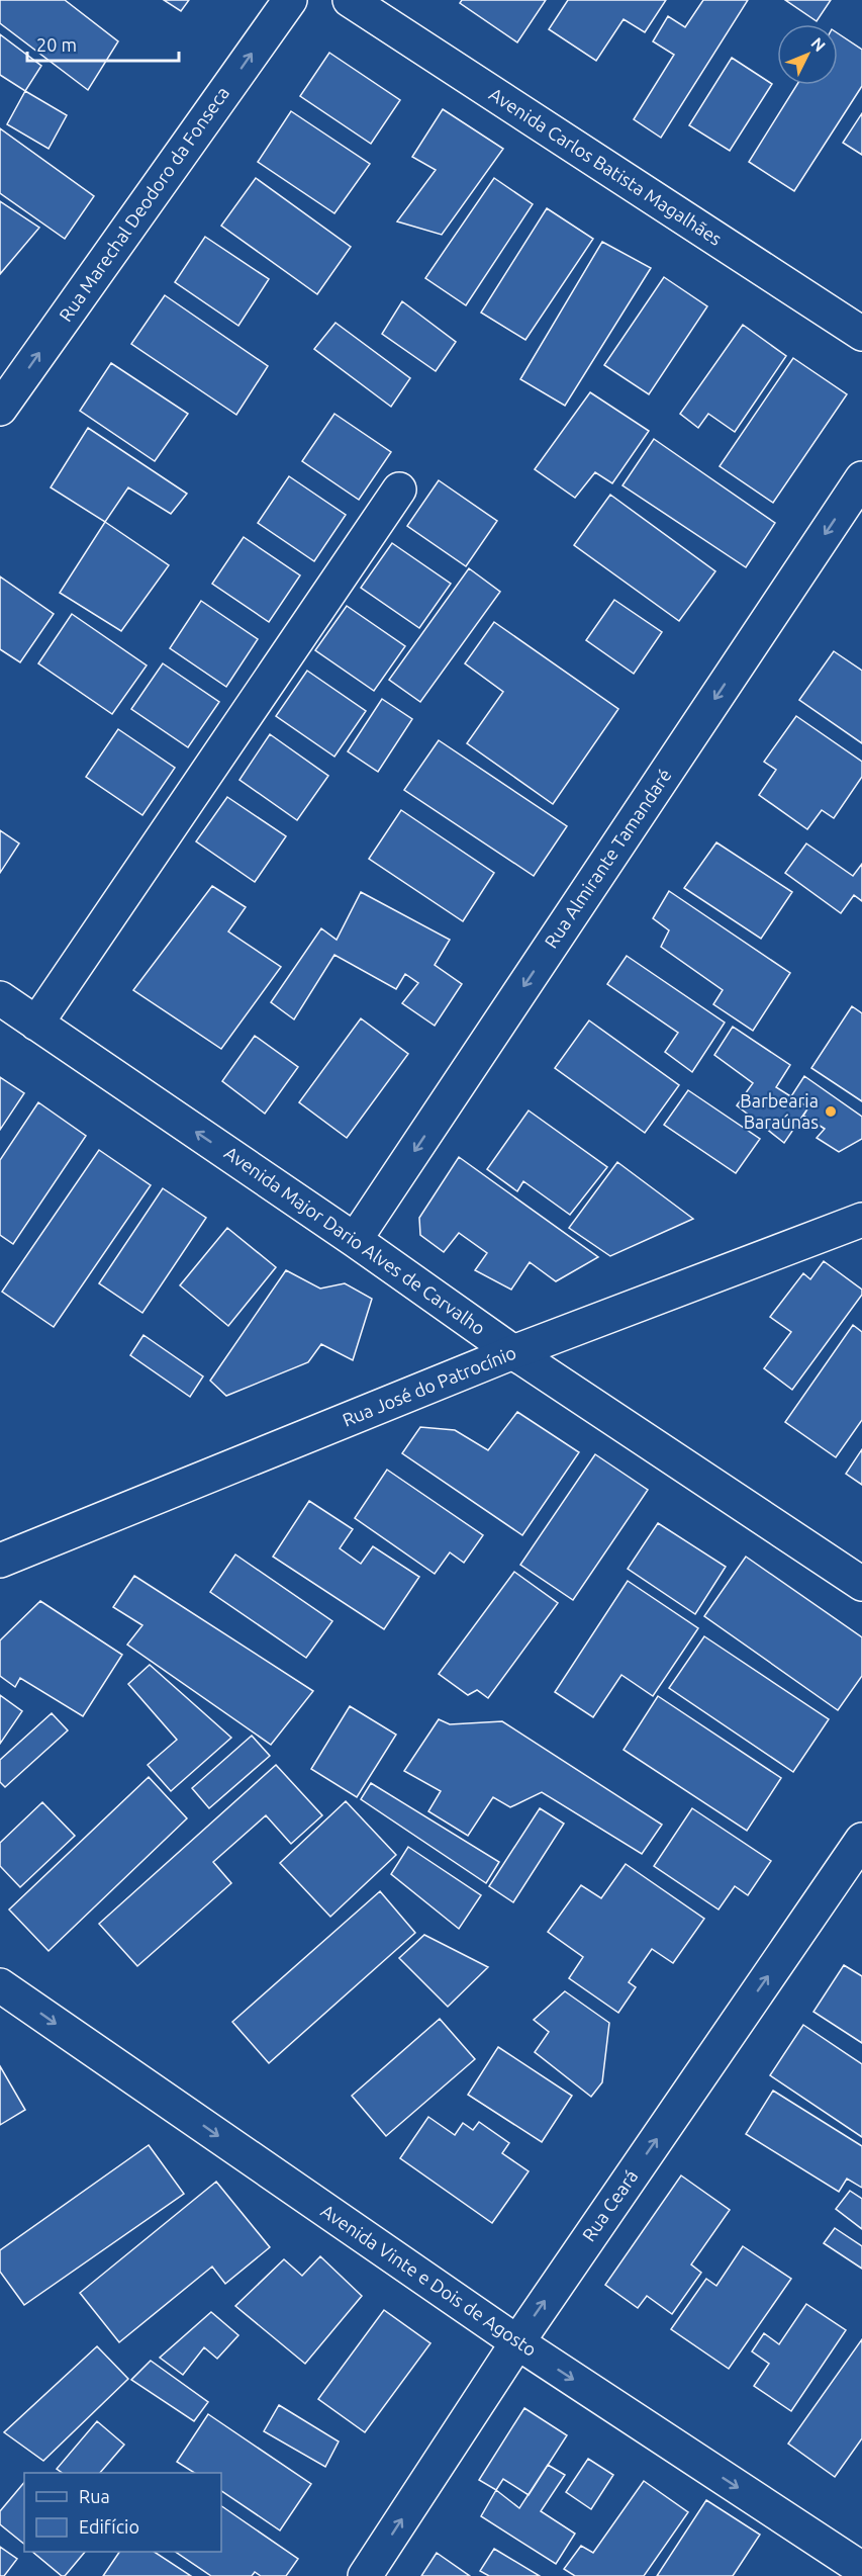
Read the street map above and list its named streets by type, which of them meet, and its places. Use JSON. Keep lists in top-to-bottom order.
{
  "streets": {
    "street": [
      "Avenida Carlos Batista Magalhães",
      "Rua Marechal Deodoro da Fonseca",
      "Rua Almirante Tamandaré",
      "Avenida Major Dario Alves de Carvalho",
      "Rua José do Patrocínio",
      "Rua Ceará",
      "Avenida Vinte e Dois de Agosto"
    ]
  },
  "crossings": [
    ["Rua Almirante Tamandaré", "Avenida Major Dario Alves de Carvalho"],
    ["Avenida Major Dario Alves de Carvalho", "Rua José do Patrocínio"],
    ["Rua Ceará", "Avenida Vinte e Dois de Agosto"]
  ],
  "one_way": [
    "Rua Marechal Deodoro da Fonseca",
    "Rua Almirante Tamandaré",
    "Avenida Major Dario Alves de Carvalho",
    "Rua Ceará",
    "Avenida Vinte e Dois de Agosto"
  ],
  "places": ["Barbearia Baraúnas"],
  "legend": ["Rua", "Edifício"],
  "scale_bar": "20 m",
  "north": "top right"
}
